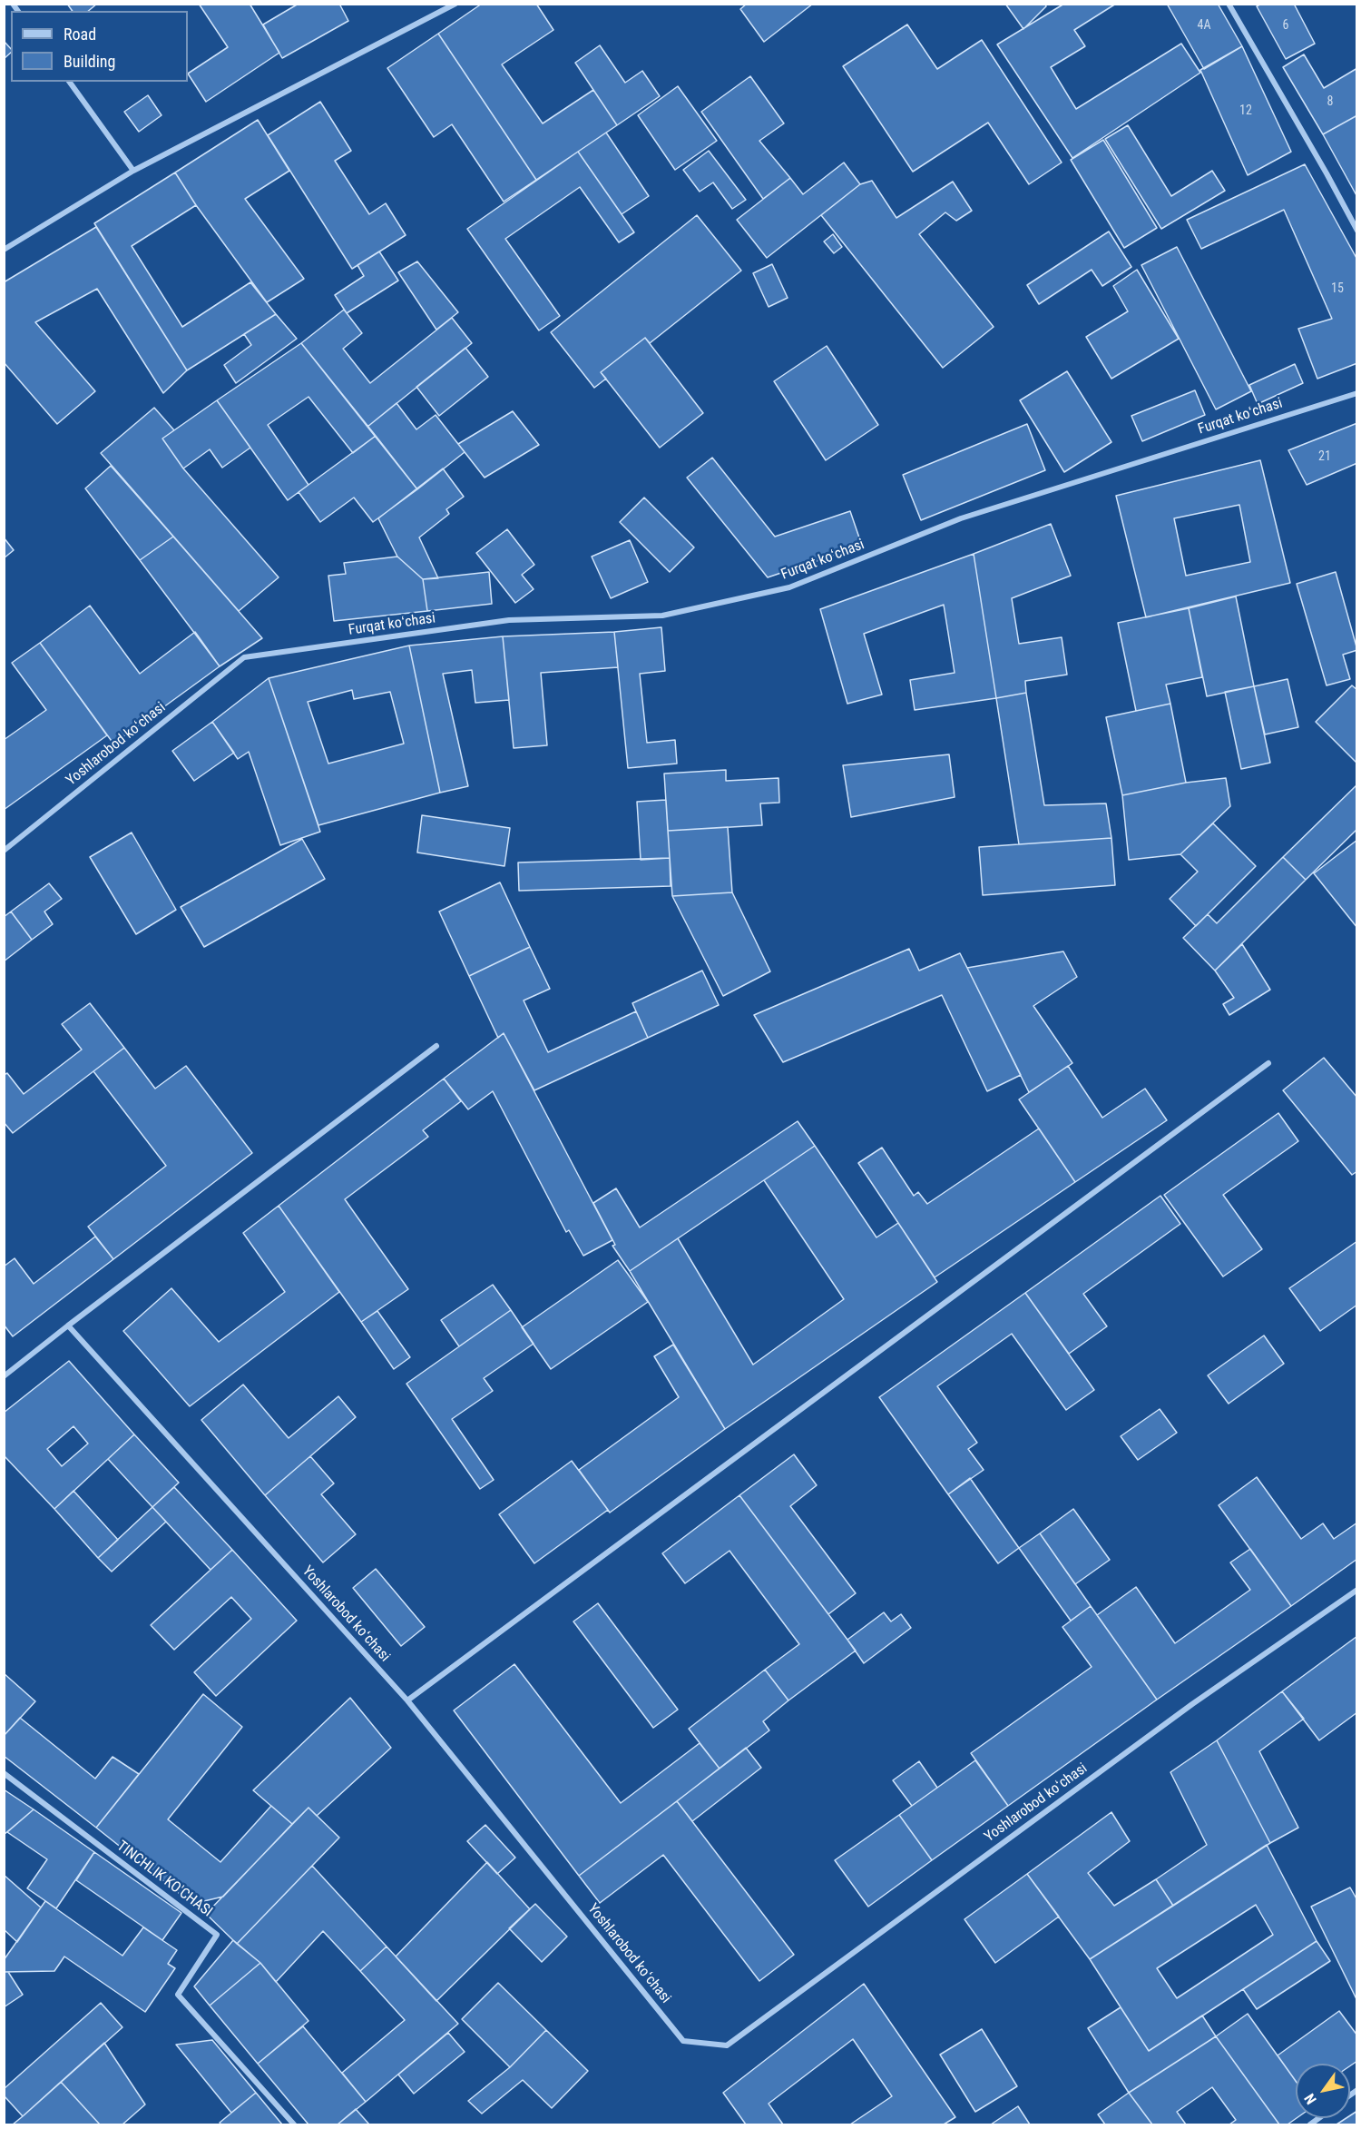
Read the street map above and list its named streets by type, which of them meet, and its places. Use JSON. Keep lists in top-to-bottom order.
{
  "streets": {
    "street": ["Furqat koʻchasi", "Yoshlarobod koʻchasi", "TINCHLIK KO'CHASI"]
  },
  "crossings": [
    ["Furqat koʻchasi", "Yoshlarobod koʻchasi"]
  ],
  "house_numbers": [
    "4А",
    "6",
    "8",
    "12",
    "15",
    "21"
  ],
  "legend": ["Road", "Building"],
  "north": "bottom left"
}
